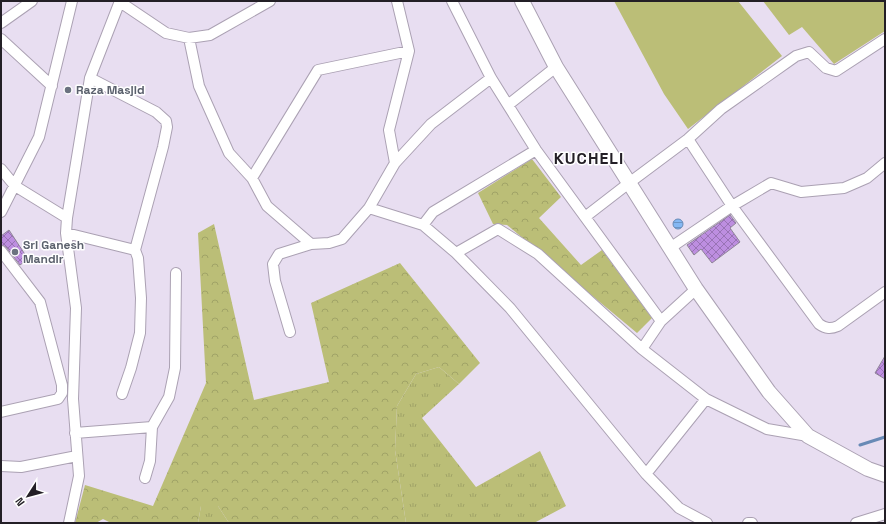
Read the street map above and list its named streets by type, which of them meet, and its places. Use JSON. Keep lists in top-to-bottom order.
{
  "districts": ["KUCHELI"],
  "places": ["Raza Masjid", "Sri Ganesh Mandir"],
  "north": "bottom left"
}
